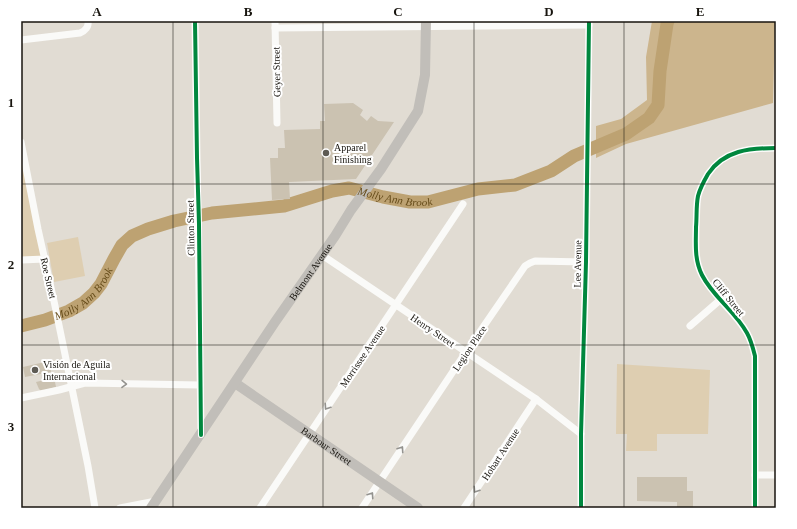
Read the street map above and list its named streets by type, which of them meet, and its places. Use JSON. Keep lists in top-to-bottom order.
{
  "streets": {
    "main road": ["Belmont Avenue", "Barbour Street"],
    "street": [
      "Geyer Street",
      "Clinton Street",
      "Lee Avenue",
      "Roe Street",
      "Cliff Street",
      "Henry Street",
      "Legion Place",
      "Morrissee Avenue",
      "Hobart Avenue"
    ]
  },
  "crossings": [
    ["Clinton Street", "Belmont Avenue"],
    ["Lee Avenue", "Henry Street"],
    ["Lee Avenue", "Legion Place"],
    ["Belmont Avenue", "Henry Street"],
    ["Belmont Avenue", "Barbour Street"],
    ["Henry Street", "Legion Place"],
    ["Henry Street", "Morrissee Avenue"],
    ["Henry Street", "Hobart Avenue"],
    ["Legion Place", "Barbour Street"],
    ["Morrissee Avenue", "Barbour Street"]
  ],
  "one_way": ["Legion Place", "Morrissee Avenue", "Hobart Avenue"],
  "water": ["Molly Ann Brook"],
  "places": ["Apparel Finishing", "Visión de Aguila Internacional"],
  "grid": {
    "columns": [
      "A",
      "B",
      "C",
      "D",
      "E"
    ],
    "rows": ["1", "2", "3"]
  }
}
